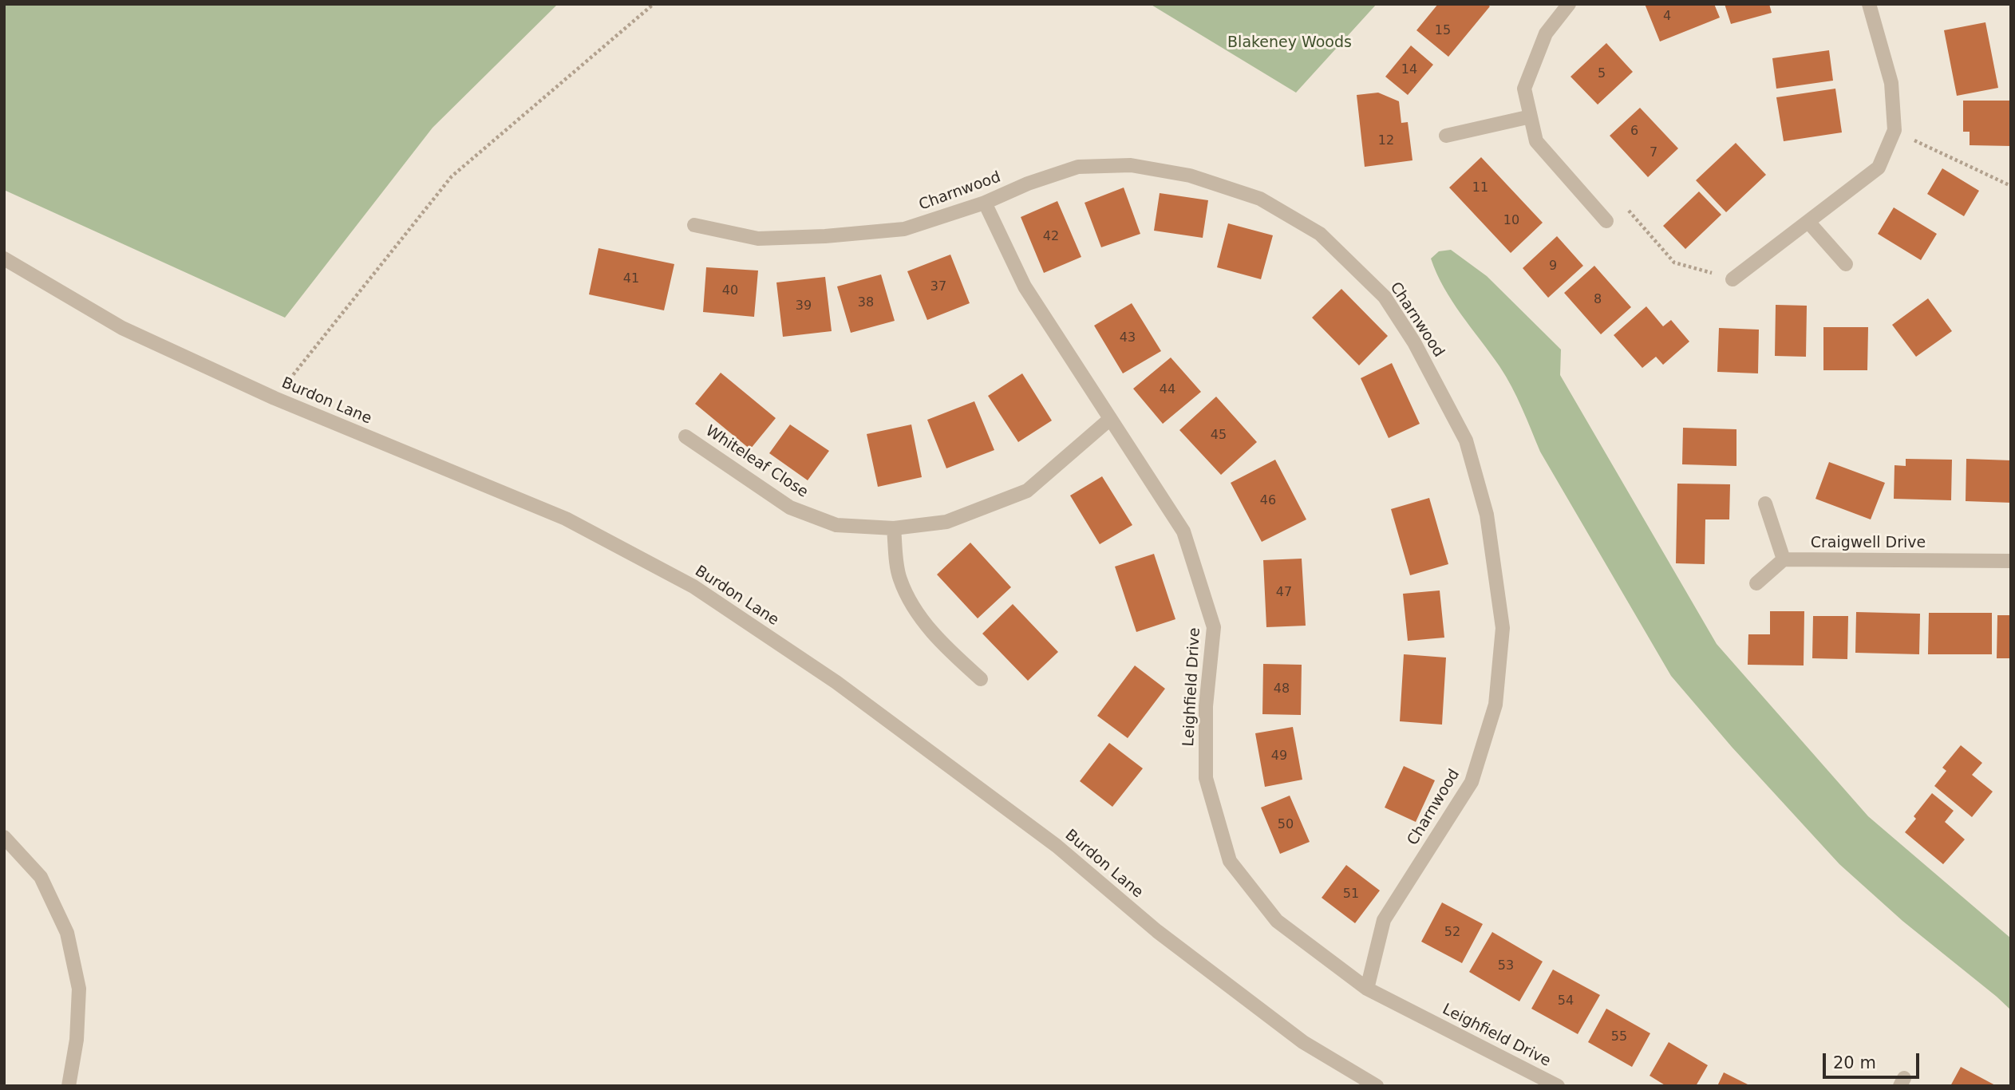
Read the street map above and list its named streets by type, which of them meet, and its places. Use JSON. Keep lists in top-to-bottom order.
{
  "streets": {
    "street": [
      "Charnwood",
      "Burdon Lane",
      "Whiteleaf Close",
      "Craigwell Drive",
      "Leighfield Drive"
    ]
  },
  "crossings": [
    ["Charnwood", "Leighfield Drive"],
    ["Whiteleaf Close", "Leighfield Drive"]
  ],
  "parks": ["Blakeney Woods"],
  "house_numbers": [
    "4",
    "15",
    "14",
    "5",
    "6",
    "12",
    "7",
    "11",
    "10",
    "42",
    "9",
    "41",
    "37",
    "40",
    "8",
    "38",
    "39",
    "43",
    "44",
    "45",
    "46",
    "47",
    "48",
    "49",
    "50",
    "51",
    "52",
    "53",
    "54",
    "55"
  ],
  "scale_bar": "20 m"
}
